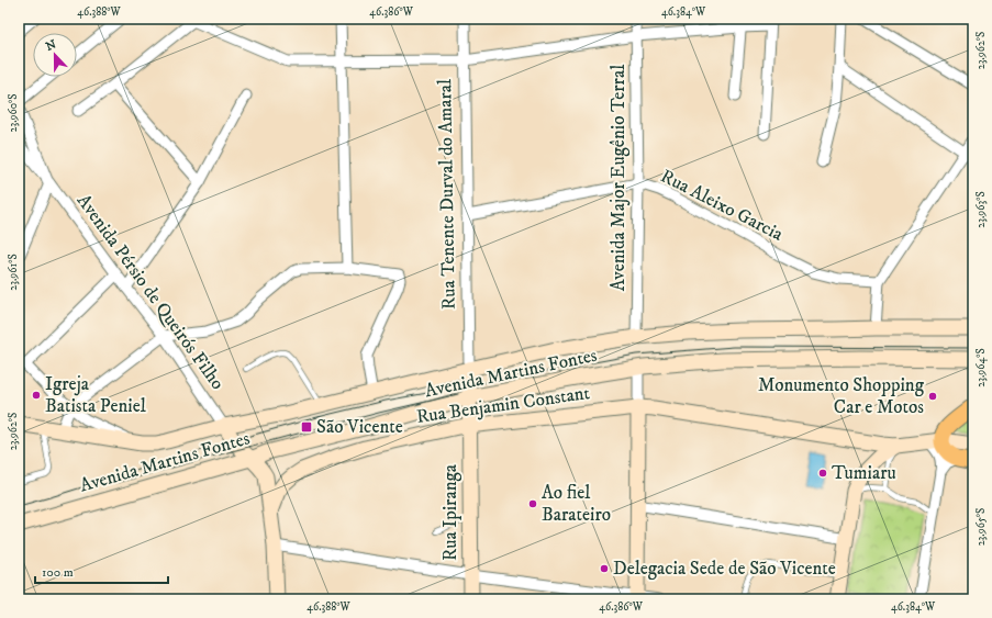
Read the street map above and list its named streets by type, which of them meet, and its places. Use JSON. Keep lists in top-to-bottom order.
{
  "streets": {
    "main road": ["Avenida Martins Fontes", "Rua Benjamin Constant", "Rua Ipiranga"],
    "street": [
      "Avenida Major Eugênio Terral",
      "Rua Tenente Durval do Amaral",
      "Rua Aleixo Garcia",
      "Avenida Pérsio de Queirós Filho"
    ]
  },
  "crossings": [
    ["Avenida Major Eugênio Terral", "Rua Aleixo Garcia"],
    ["Avenida Major Eugênio Terral", "Avenida Martins Fontes"],
    ["Rua Tenente Durval do Amaral", "Rua Aleixo Garcia"],
    ["Rua Tenente Durval do Amaral", "Avenida Martins Fontes"],
    ["Avenida Pérsio de Queirós Filho", "Avenida Martins Fontes"],
    ["Rua Benjamin Constant", "Rua Ipiranga"]
  ],
  "places": {
    "other": [
      "Igreja Batista Peniel",
      "Monumento Shopping Car e Motos",
      "Tumiaru",
      "Ao fiel Barateiro",
      "Delegacia Sede de São Vicente"
    ],
    "transit": ["São Vicente"]
  },
  "scale_bar": "100 m",
  "north": "top",
  "coordinates": [
    "46.388°W",
    "46.386°W",
    "46.384°W",
    "23.962°S",
    "23.960°S",
    "23.963°S",
    "23.961°S",
    "23.964°S",
    "23.965°S"
  ]
}
